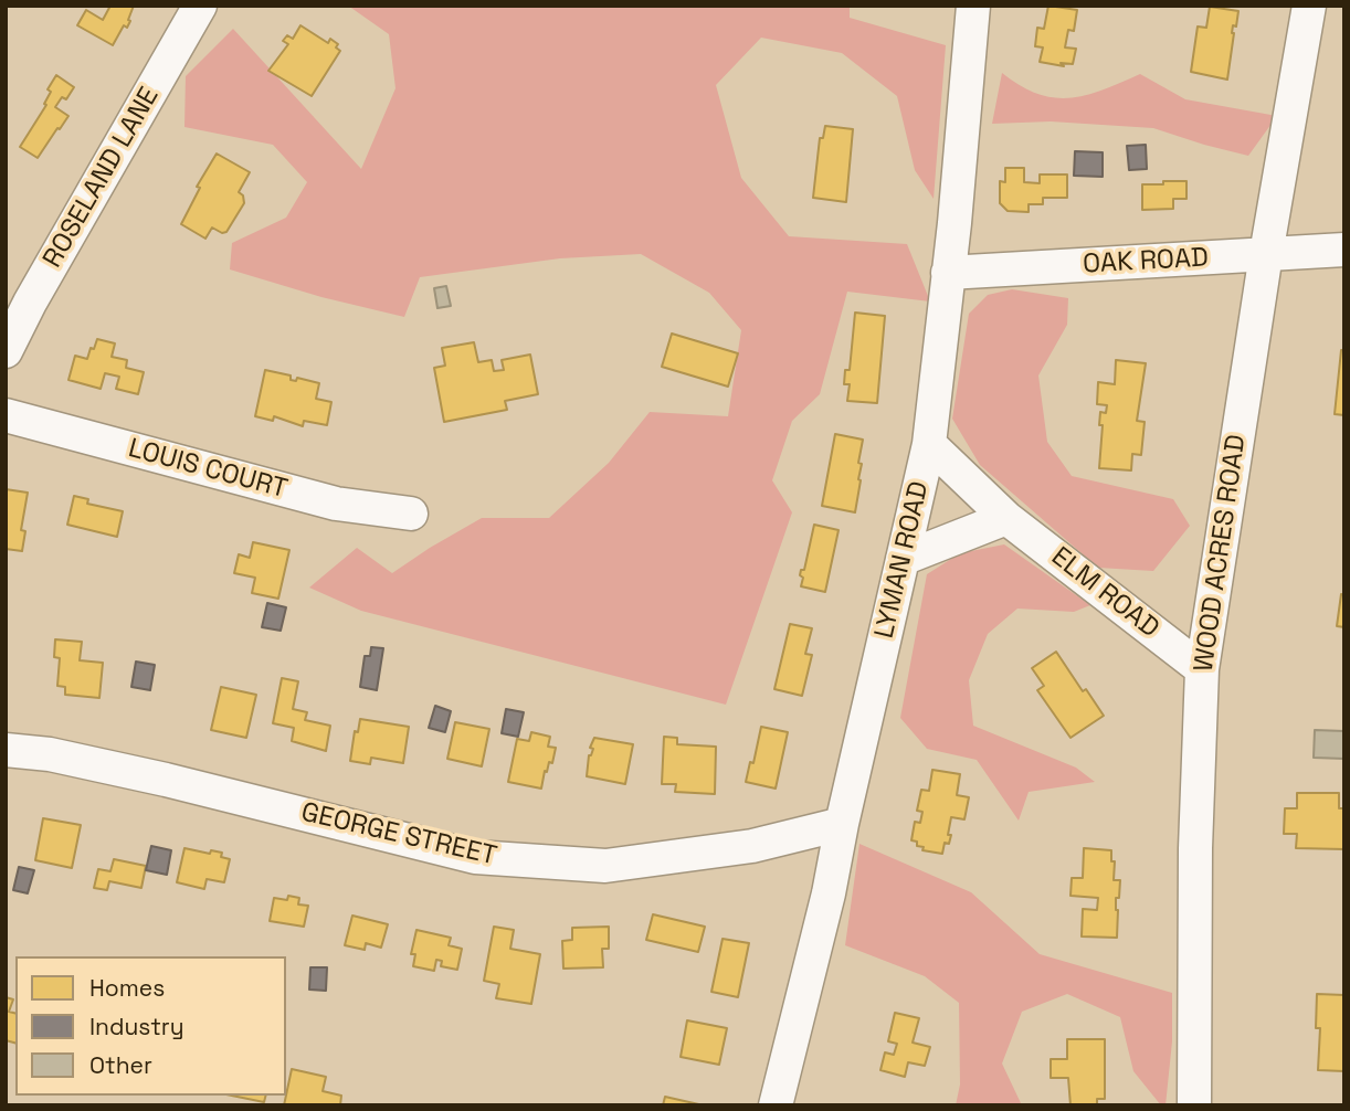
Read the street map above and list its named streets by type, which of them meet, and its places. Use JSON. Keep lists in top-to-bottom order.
{
  "streets": {
    "street": [
      "ROSELAND LANE",
      "OAK ROAD",
      "LOUIS COURT",
      "WOOD ACRES ROAD",
      "LYMAN ROAD",
      "ELM ROAD",
      "GEORGE STREET"
    ]
  },
  "crossings": [
    ["OAK ROAD", "WOOD ACRES ROAD"],
    ["OAK ROAD", "LYMAN ROAD"],
    ["WOOD ACRES ROAD", "ELM ROAD"],
    ["LYMAN ROAD", "ELM ROAD"],
    ["LYMAN ROAD", "GEORGE STREET"]
  ],
  "legend": ["Homes", "Industry", "Other"]
}
